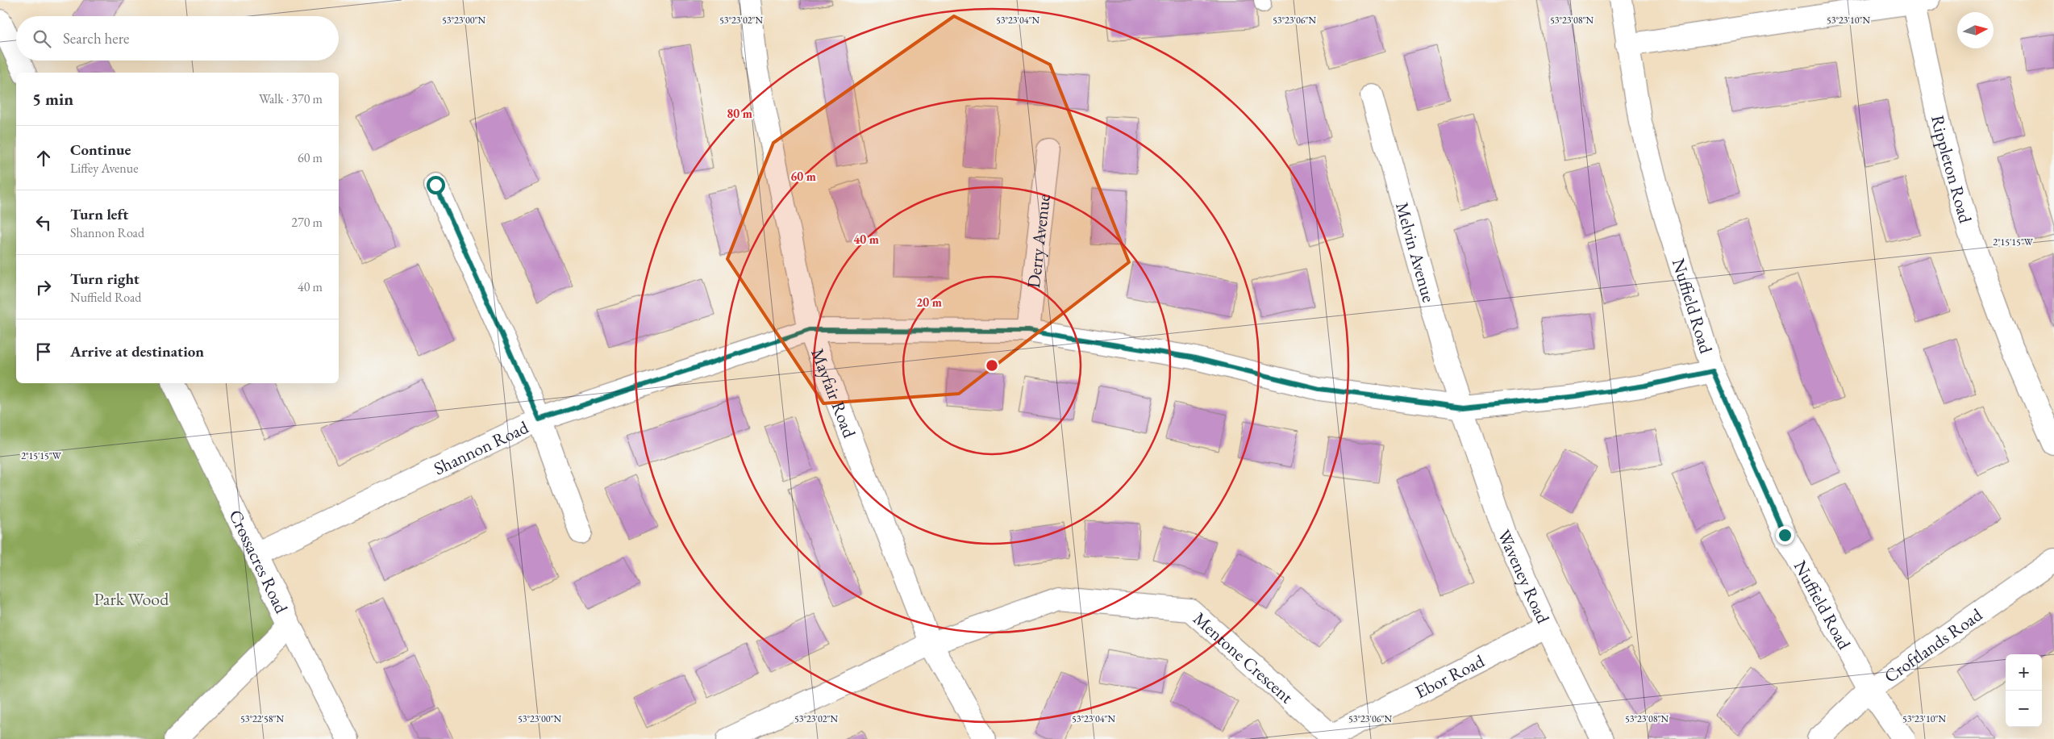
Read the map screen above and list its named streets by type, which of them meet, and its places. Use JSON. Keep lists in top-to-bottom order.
{
  "streets": {
    "street": [
      "Rippleton Road",
      "Derry Avenue",
      "Melvin Avenue",
      "Nuffield Road",
      "Mayfair Road",
      "Shannon Road",
      "Crossacres Road",
      "Waveney Road",
      "Croftlands Road",
      "Mentone Crescent",
      "Ebor Road"
    ]
  },
  "crossings": [
    ["Rippleton Road", "Nuffield Road"],
    ["Derry Avenue", "Shannon Road"],
    ["Melvin Avenue", "Shannon Road"],
    ["Melvin Avenue", "Waveney Road"],
    ["Nuffield Road", "Shannon Road"],
    ["Nuffield Road", "Croftlands Road"],
    ["Mayfair Road", "Shannon Road"],
    ["Mayfair Road", "Mentone Crescent"],
    ["Shannon Road", "Crossacres Road"],
    ["Shannon Road", "Waveney Road"],
    ["Waveney Road", "Ebor Road"],
    ["Mentone Crescent", "Ebor Road"]
  ],
  "parks": ["Park Wood"],
  "north": "right",
  "page": {
    "search": "Search here",
    "heading": ["5 min", "Walk · 370 m"],
    "list": [
      ["Continue", "Liffey Avenue", "60 m"],
      ["Turn left", "Shannon Road", "270 m"],
      ["Turn right", "Nuffield Road", "40 m"],
      "Arrive at destination"
    ],
    "map_buttons": ["+", "−"]
  },
  "coordinates": [
    "53°23'00\"N",
    "53°23'02\"N",
    "53°23'04\"N",
    "53°23'06\"N",
    "53°23'08\"N",
    "53°23'10\"N",
    "2°15'15\"W",
    "53°22'58\"N"
  ],
  "rings": [
    "80 m",
    "60 m",
    "40 m",
    "20 m"
  ]
}
